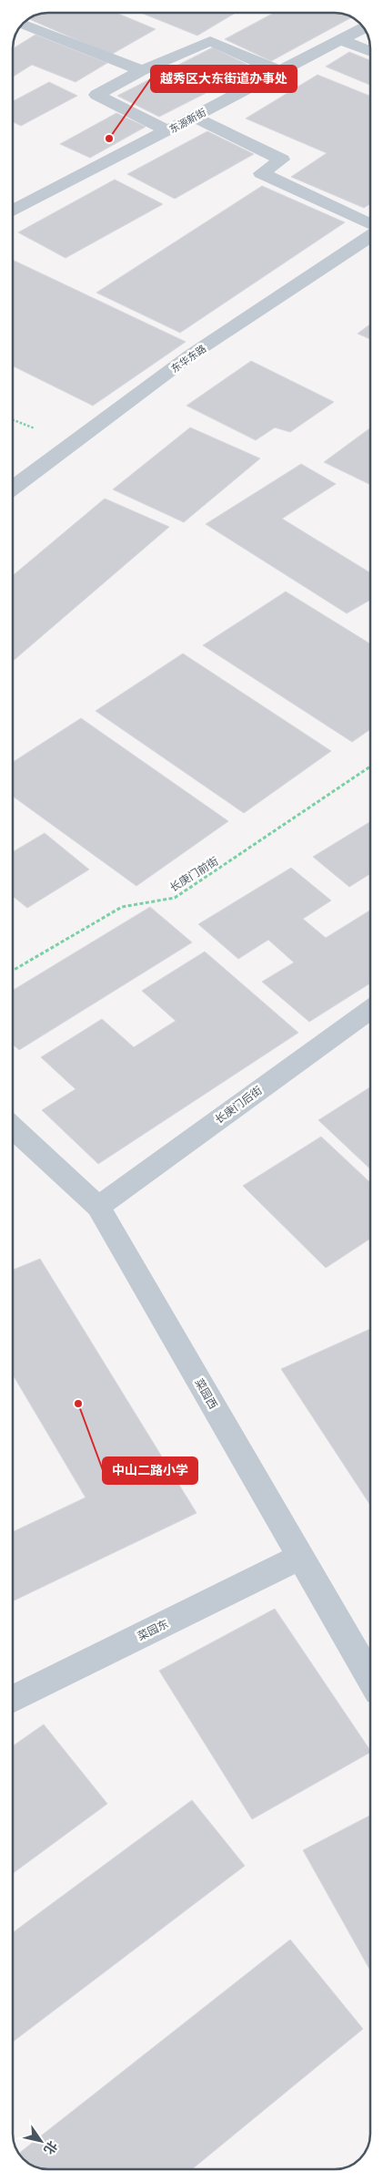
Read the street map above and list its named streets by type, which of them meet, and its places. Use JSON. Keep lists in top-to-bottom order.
{
  "streets": {
    "street": [
      "东源新街",
      "东华东路",
      "长庚门后街",
      "菜园西",
      "菜园东"
    ],
    "path": ["长庚门前街"]
  },
  "crossings": [
    ["长庚门后街", "菜园西"],
    ["菜园西", "菜园东"]
  ],
  "places": ["越秀区大东街道办事处", "中山二路小学"],
  "north": "bottom right"
}
